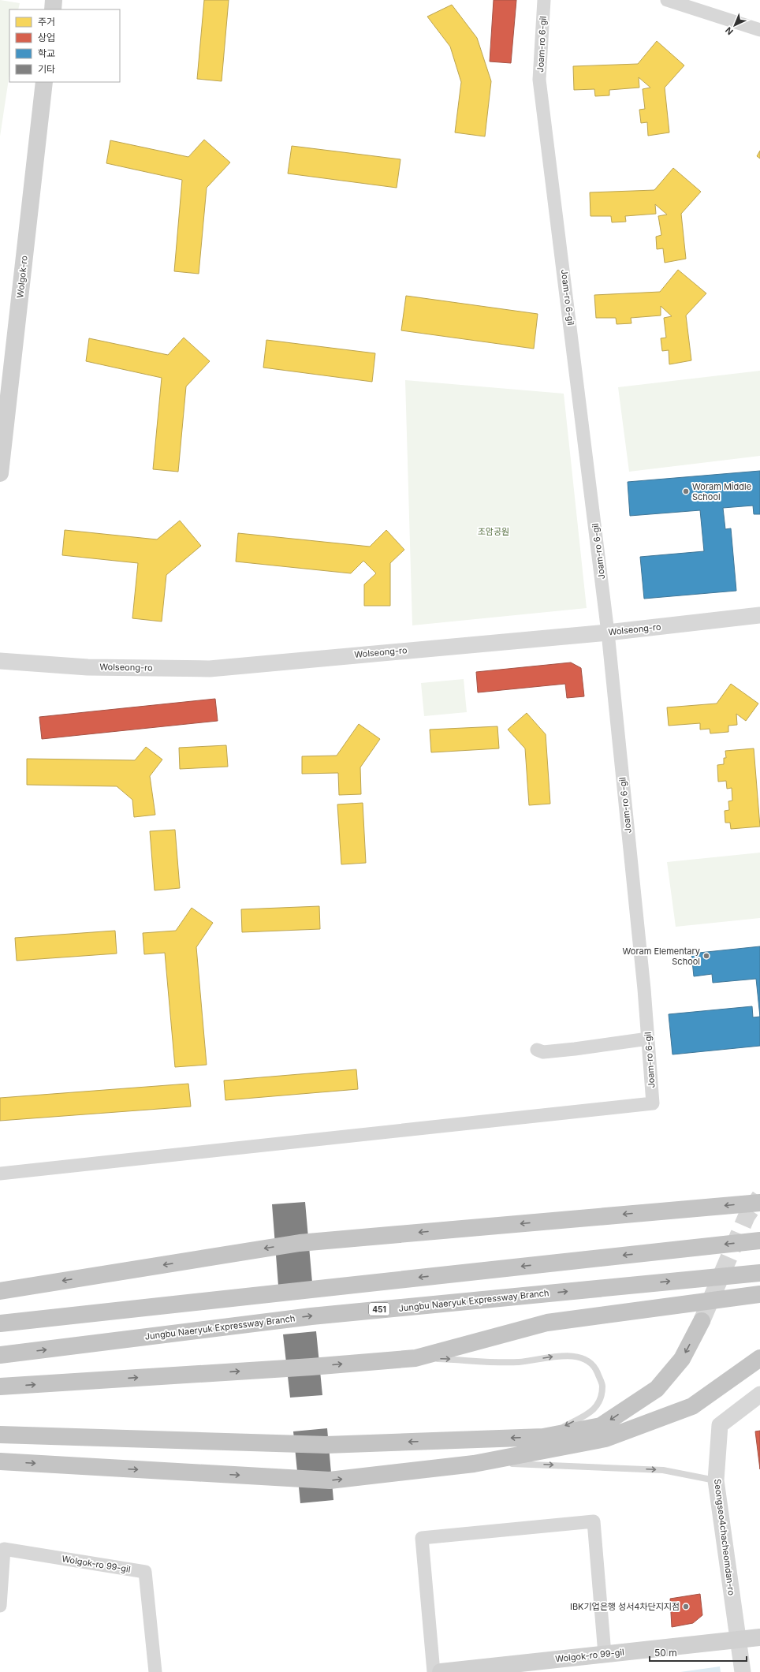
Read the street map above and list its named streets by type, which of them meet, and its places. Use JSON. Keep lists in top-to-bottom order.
{
  "streets": {
    "highway": ["Jungbu Naeryuk Expressway Branch", "451"],
    "main road": ["Wolgok-ro", "Wolgok-ro 99-gil"],
    "street": ["Joam-ro 6-gil", "Wolseong-ro", "Seongseo4chacheomdan-ro"]
  },
  "crossings": [
    ["Joam-ro 6-gil", "Wolseong-ro"],
    ["Seongseo4chacheomdan-ro", "Wolgok-ro 99-gil"]
  ],
  "parks": ["조암공원"],
  "places": ["Woram Middle School", "Woram Elementary School", "IBK기업은행 성서4차단지지점"],
  "legend": [
    "주거",
    "상업",
    "학교",
    "기타"
  ],
  "scale_bar": "50 m",
  "north": "bottom left"
}
